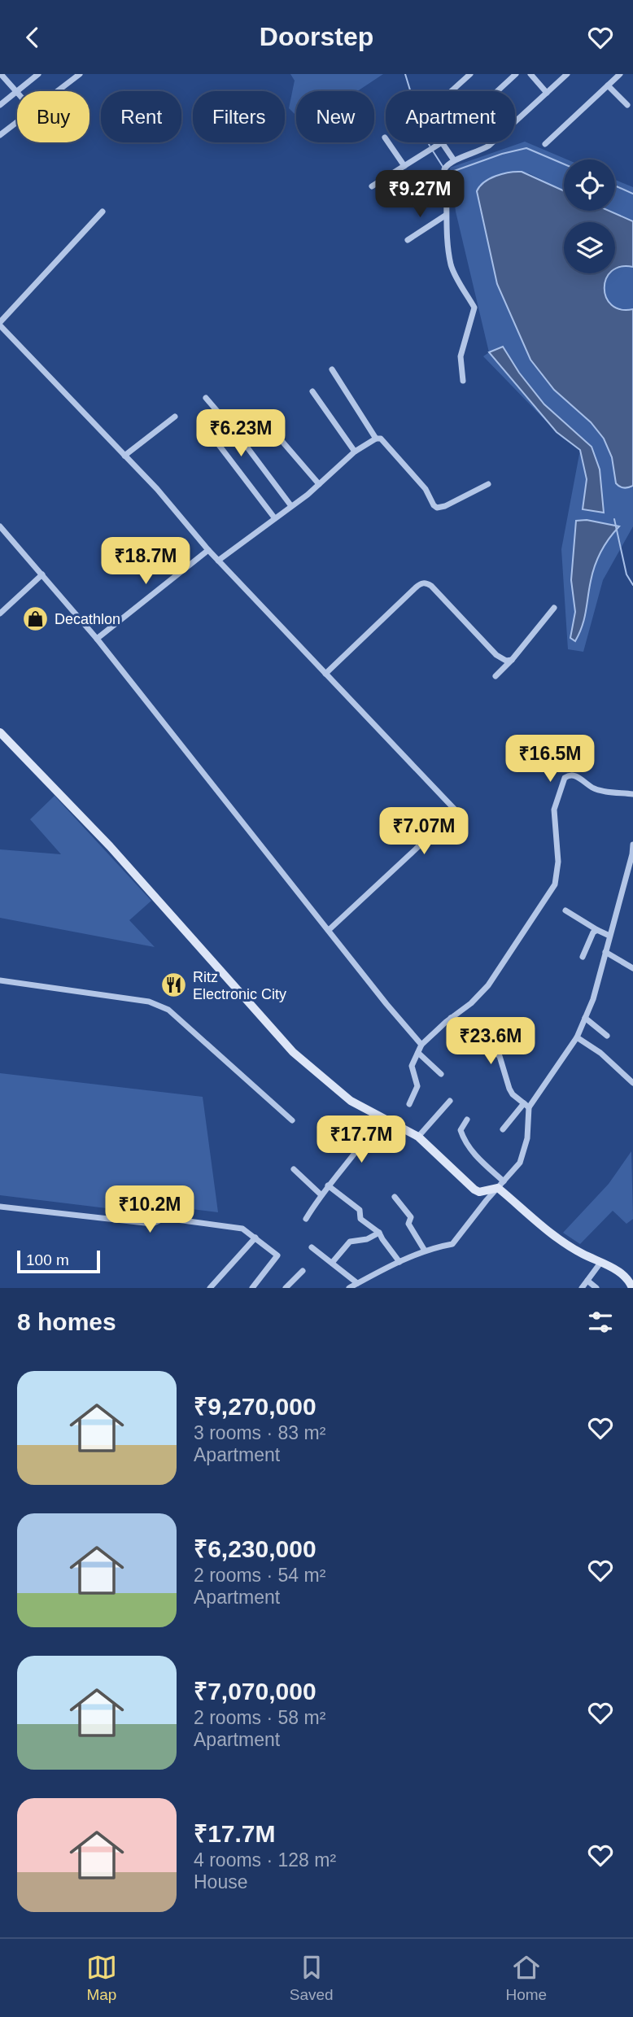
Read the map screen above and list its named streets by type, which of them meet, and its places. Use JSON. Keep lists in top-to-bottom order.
{
  "places": {
    "shop": ["Decathlon"],
    "restaurant": ["Ritz Electronic City"]
  },
  "scale_bar": "100 m",
  "page": {
    "header": "Doorstep",
    "chip": [
      "Buy",
      "Rent",
      "Filters",
      "New",
      "Apartment"
    ],
    "price": [
      "₹9.27M",
      "₹6.23M",
      "₹18.7M",
      "₹16.5M",
      "₹7.07M",
      "₹23.6M",
      "₹17.7M",
      "₹10.2M"
    ],
    "scale": "100 m",
    "heading": "8 homes",
    "list": [
      {
        "name": "₹9,270,000",
        "note": "3 rooms · 83 m² · Apartment"
      },
      {
        "name": "₹6,230,000",
        "note": "2 rooms · 54 m² · Apartment"
      },
      {
        "name": "₹7,070,000",
        "note": "2 rooms · 58 m² · Apartment"
      },
      {
        "name": "₹17.7M",
        "note": "4 rooms · 128 m² · House"
      }
    ],
    "tabs": ["Map", "Saved", "Home"]
  }
}
